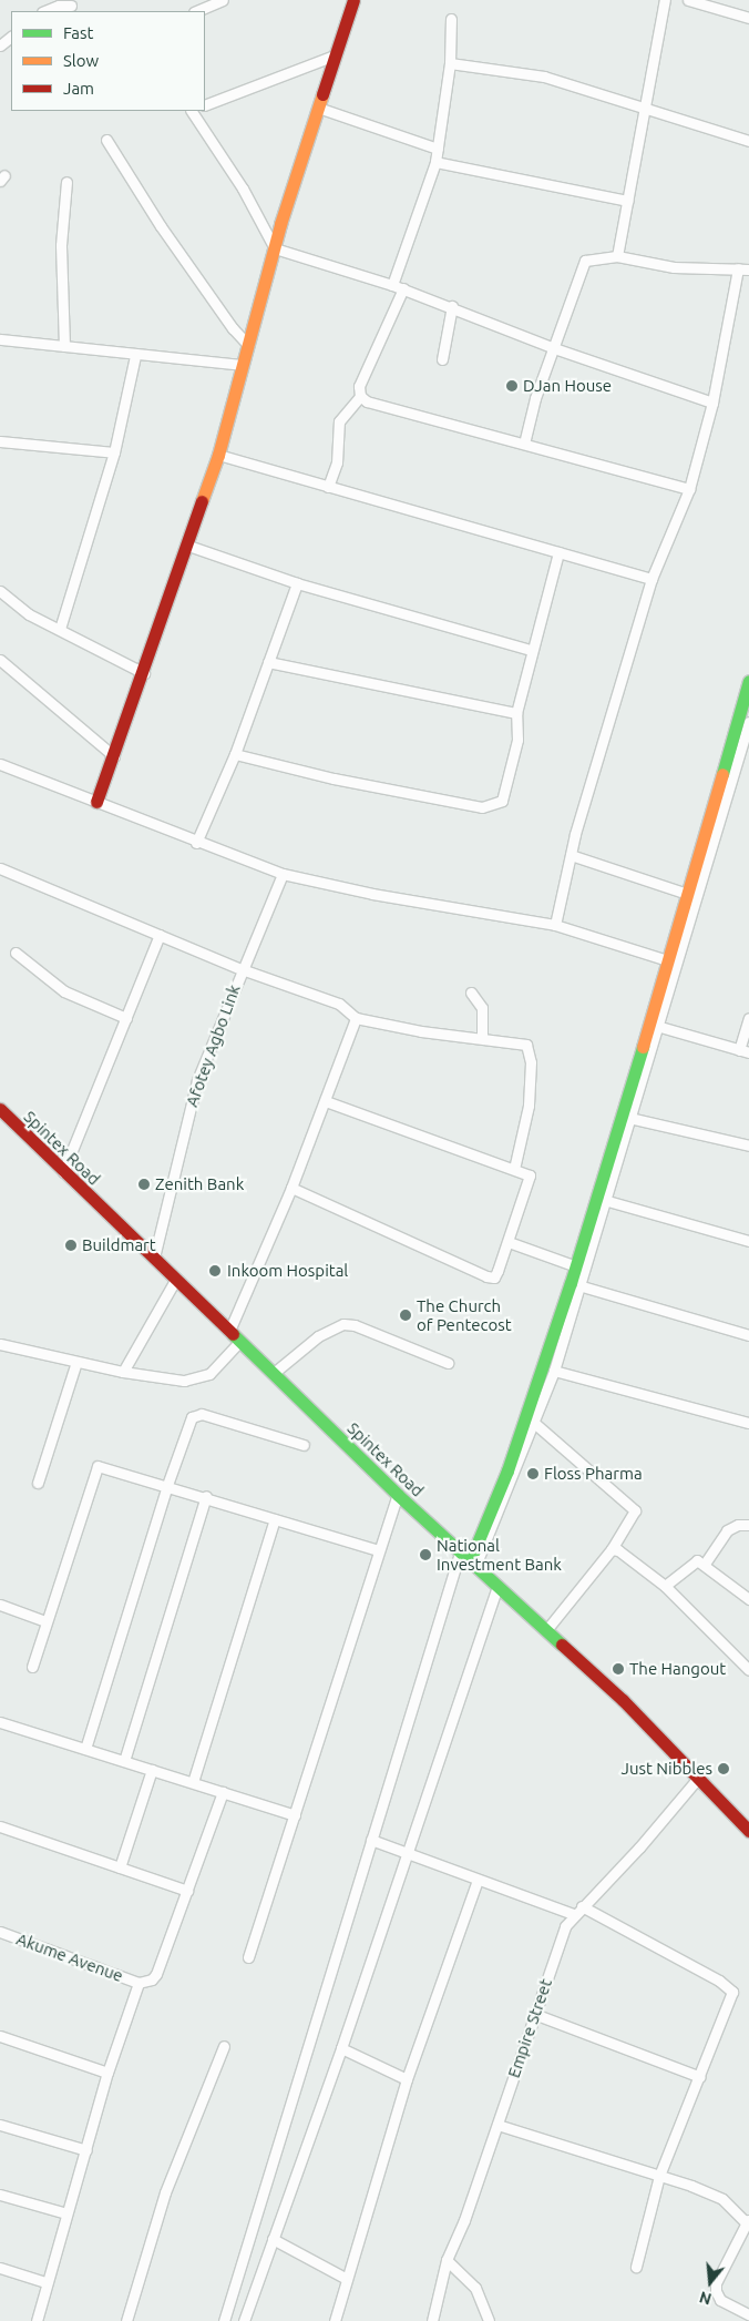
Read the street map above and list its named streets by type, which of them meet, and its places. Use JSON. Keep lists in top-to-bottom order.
{
  "streets": {
    "street": [
      "Afotey Agbo Link",
      "Spintex Road",
      "Akume Avenue",
      "Empire Street"
    ]
  },
  "crossings": [
    ["Afotey Agbo Link", "Spintex Road"],
    ["Spintex Road", "Empire Street"]
  ],
  "places": [
    "DJan House",
    "Zenith Bank",
    "Buildmart",
    "Inkoom Hospital",
    "The Church of Pentecost",
    "Floss Pharma",
    "National Investment Bank",
    "The Hangout",
    "Just Nibbles"
  ],
  "legend": ["Fast", "Slow", "Jam"],
  "north": "bottom"
}
